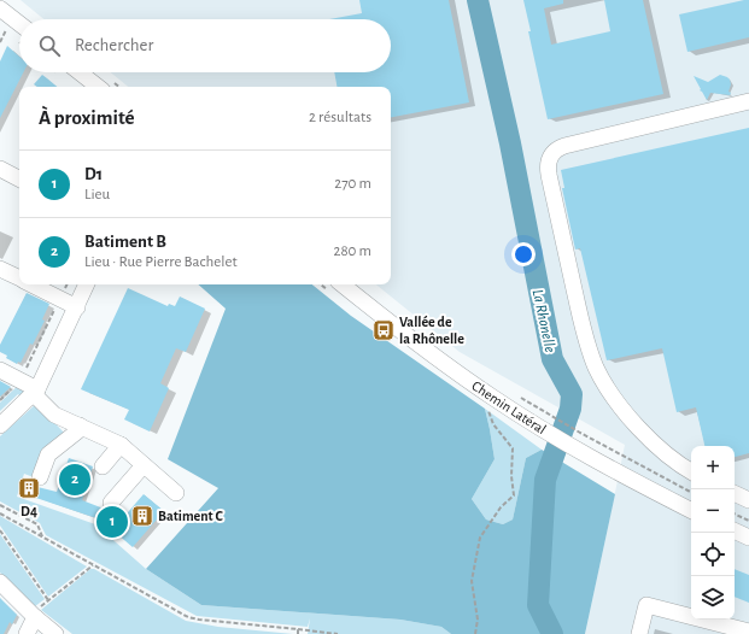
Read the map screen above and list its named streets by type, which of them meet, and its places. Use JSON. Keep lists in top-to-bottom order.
{
  "streets": {
    "street": ["Chemin Latéral"]
  },
  "water": ["La Rhonelle"],
  "places": {
    "bus stop": ["Vallée de la Rhônelle"],
    "building": ["D4", "Batiment C"]
  },
  "page": {
    "search": "Rechercher",
    "heading": ["À proximité", "2 résultats"],
    "list": [
      {
        "mark": "1",
        "name": "D1",
        "note": "Lieu",
        "value": "270 m"
      },
      {
        "mark": "2",
        "name": "Batiment B",
        "note": "Lieu · Rue Pierre Bachelet",
        "value": "280 m"
      }
    ],
    "map_buttons": ["+", "−"],
    "pins": ["2", "1"]
  }
}
